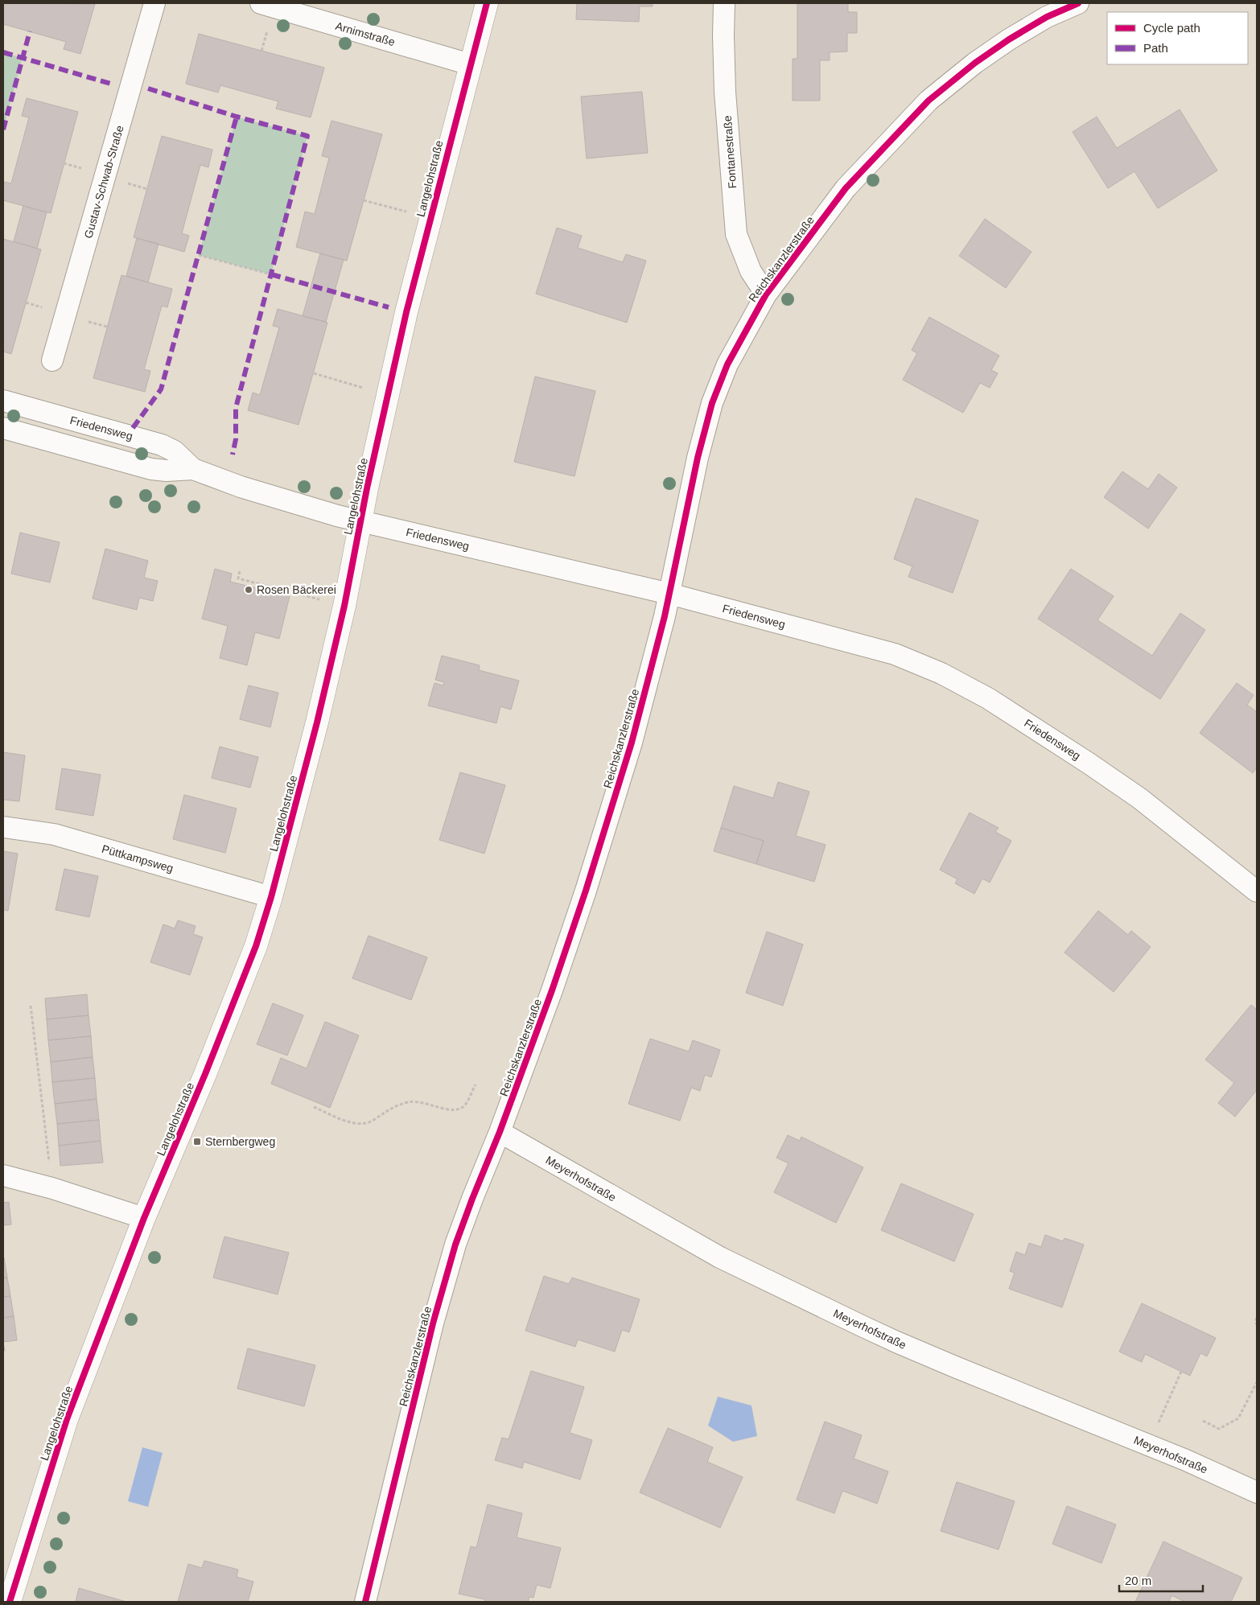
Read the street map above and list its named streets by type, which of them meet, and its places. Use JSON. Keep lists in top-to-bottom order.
{
  "streets": {
    "street": [
      "Arnimstraße",
      "Fontanestraße",
      "Langelohstraße",
      "Gustav-Schwab-Straße",
      "Reichskanzlerstraße",
      "Friedensweg",
      "Püttkampsweg",
      "Meyerhofstraße"
    ]
  },
  "crossings": [
    ["Arnimstraße", "Langelohstraße"],
    ["Fontanestraße", "Reichskanzlerstraße"],
    ["Langelohstraße", "Friedensweg"],
    ["Langelohstraße", "Püttkampsweg"],
    ["Reichskanzlerstraße", "Friedensweg"],
    ["Reichskanzlerstraße", "Meyerhofstraße"]
  ],
  "places": {
    "other": ["Rosen Bäckerei"],
    "transit": ["Sternbergweg"]
  },
  "legend": ["Cycle path", "Path"],
  "scale_bar": "20 m"
}
